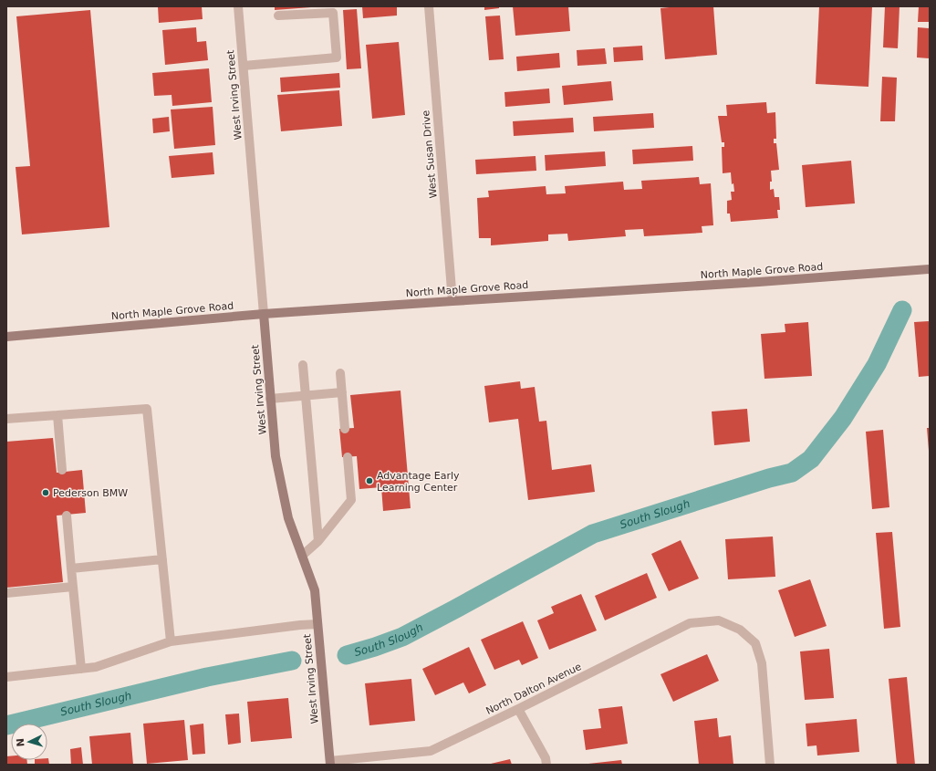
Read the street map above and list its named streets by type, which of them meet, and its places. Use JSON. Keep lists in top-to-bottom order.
{
  "streets": {
    "main road": ["West Irving Street", "North Maple Grove Road"],
    "street": ["West Susan Drive", "North Dalton Avenue"]
  },
  "crossings": [
    ["West Irving Street", "North Maple Grove Road"],
    ["West Irving Street", "North Dalton Avenue"],
    ["West Susan Drive", "North Maple Grove Road"]
  ],
  "water": ["South Slough"],
  "places": ["Advantage Early Learning Center", "Pederson BMW"],
  "north": "left"
}
